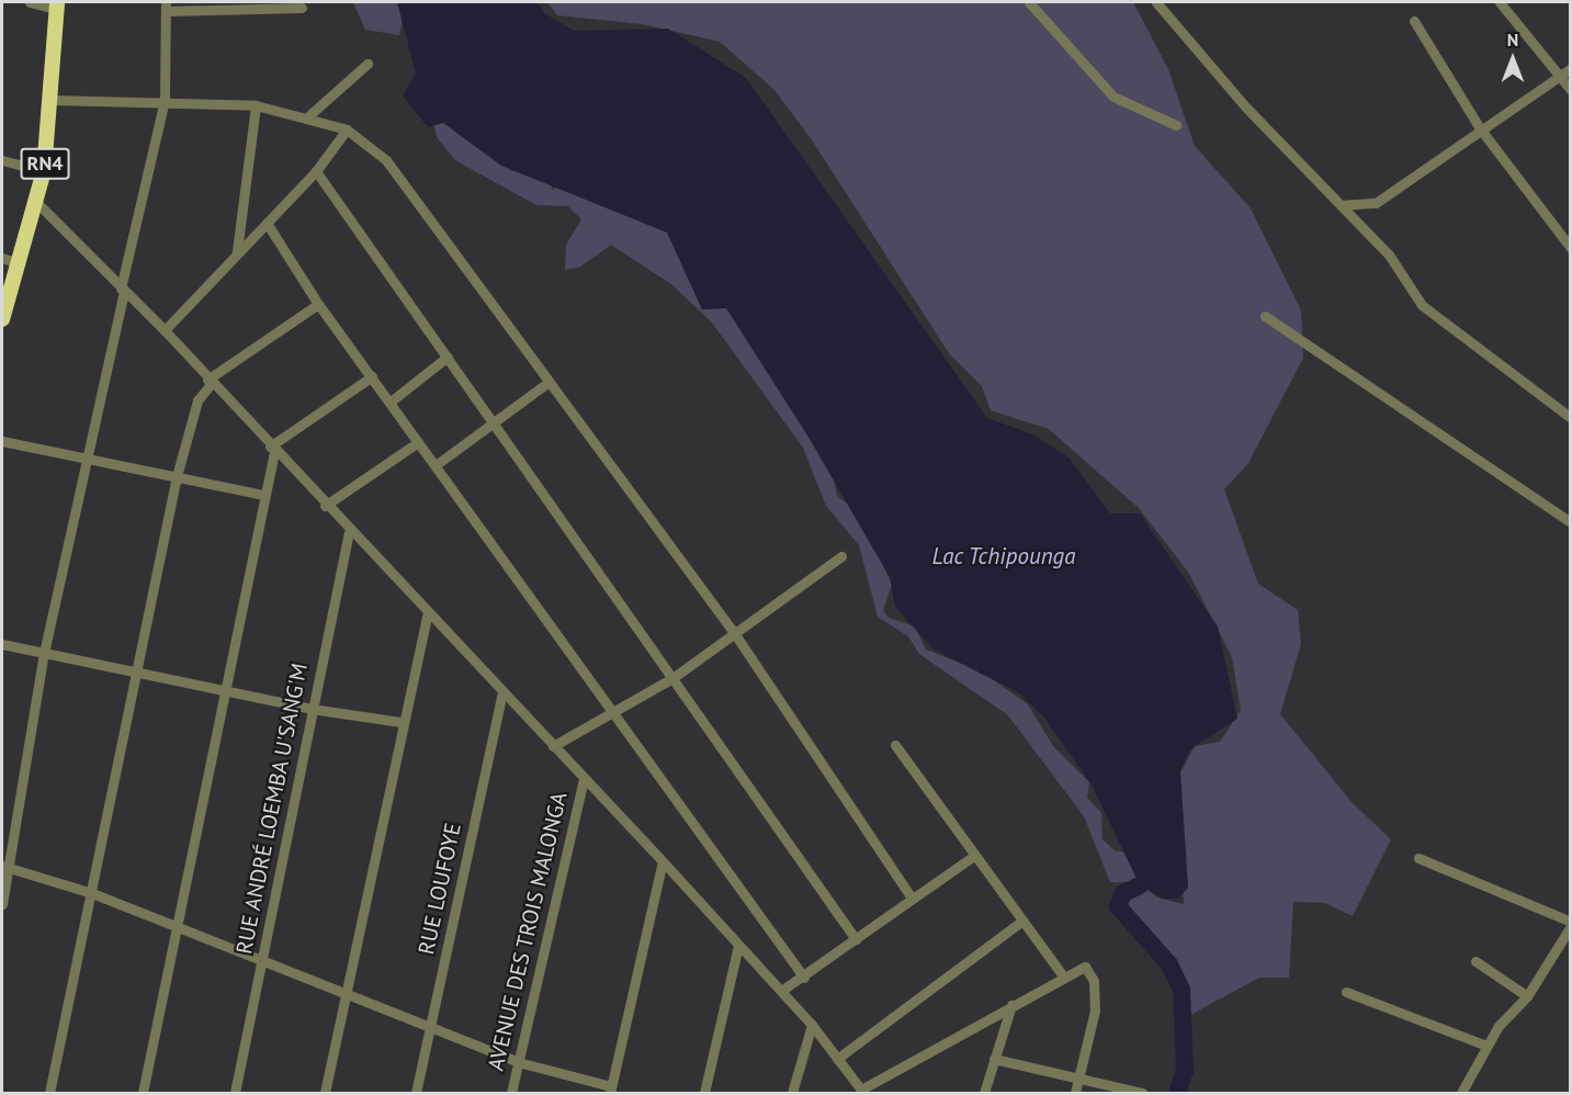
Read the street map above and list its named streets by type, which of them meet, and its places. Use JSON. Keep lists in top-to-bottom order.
{
  "streets": {
    "highway": ["RN4"],
    "street": ["RUE ANDRÉ LOEMBA U'SANG'M", "RUE LOUFOYE", "AVENUE DES TROIS MALONGA"]
  },
  "water": ["Lac Tchipounga"],
  "north": "top"
}
